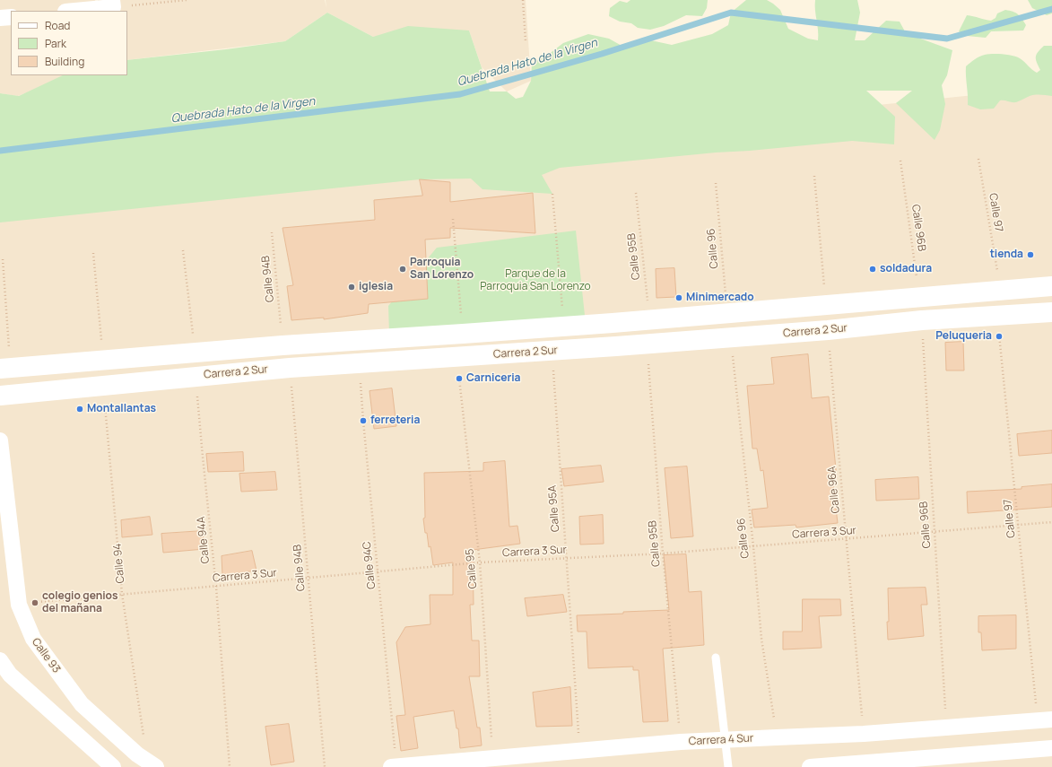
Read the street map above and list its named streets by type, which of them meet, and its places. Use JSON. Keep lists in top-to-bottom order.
{
  "streets": {
    "street": ["Carrera 2 Sur", "Calle 93", "Carrera 4 Sur"],
    "path": [
      "Calle 97",
      "Calle 96B",
      "Calle 96",
      "Calle 95B",
      "Calle 94B",
      "Calle 96A",
      "Calle 95A",
      "Carrera 3 Sur",
      "Calle 94A",
      "Calle 94",
      "Calle 94C",
      "Calle 95"
    ]
  },
  "crossings": [
    ["Calle 97", "Carrera 2 Sur"],
    ["Calle 97", "Carrera 3 Sur"],
    ["Calle 97", "Carrera 4 Sur"],
    ["Calle 96B", "Carrera 2 Sur"],
    ["Calle 96B", "Carrera 3 Sur"],
    ["Calle 96B", "Carrera 4 Sur"],
    ["Calle 96", "Carrera 2 Sur"],
    ["Calle 96", "Carrera 3 Sur"],
    ["Calle 96", "Carrera 4 Sur"],
    ["Calle 95B", "Carrera 2 Sur"],
    ["Calle 95B", "Carrera 3 Sur"],
    ["Calle 95B", "Carrera 4 Sur"],
    ["Calle 94B", "Carrera 2 Sur"],
    ["Calle 94B", "Carrera 3 Sur"],
    ["Carrera 2 Sur", "Calle 96A"],
    ["Carrera 2 Sur", "Calle 95A"],
    ["Carrera 2 Sur", "Calle 94A"],
    ["Carrera 2 Sur", "Calle 94"],
    ["Carrera 2 Sur", "Calle 94C"],
    ["Calle 96A", "Carrera 3 Sur"],
    ["Calle 96A", "Carrera 4 Sur"],
    ["Calle 95A", "Carrera 3 Sur"],
    ["Calle 95A", "Carrera 4 Sur"],
    ["Carrera 3 Sur", "Calle 94A"],
    ["Carrera 3 Sur", "Calle 94"],
    ["Carrera 3 Sur", "Calle 94C"],
    ["Carrera 3 Sur", "Calle 95"],
    ["Carrera 3 Sur", "Calle 93"],
    ["Calle 94", "Calle 93"],
    ["Calle 94C", "Carrera 4 Sur"],
    ["Calle 95", "Carrera 4 Sur"]
  ],
  "water": ["Quebrada Hato de la Virgen"],
  "parks": ["Parque de la Parroquia San Lorenzo"],
  "places": [
    "tienda",
    "Parroquia San Lorenzo",
    "soldadura",
    "iglesia",
    "Minimercado",
    "Peluqueria",
    "Carniceria",
    "Montallantas",
    "ferreteria",
    "colegio genios del mañana"
  ],
  "legend": ["Road", "Park", "Building"]
}
